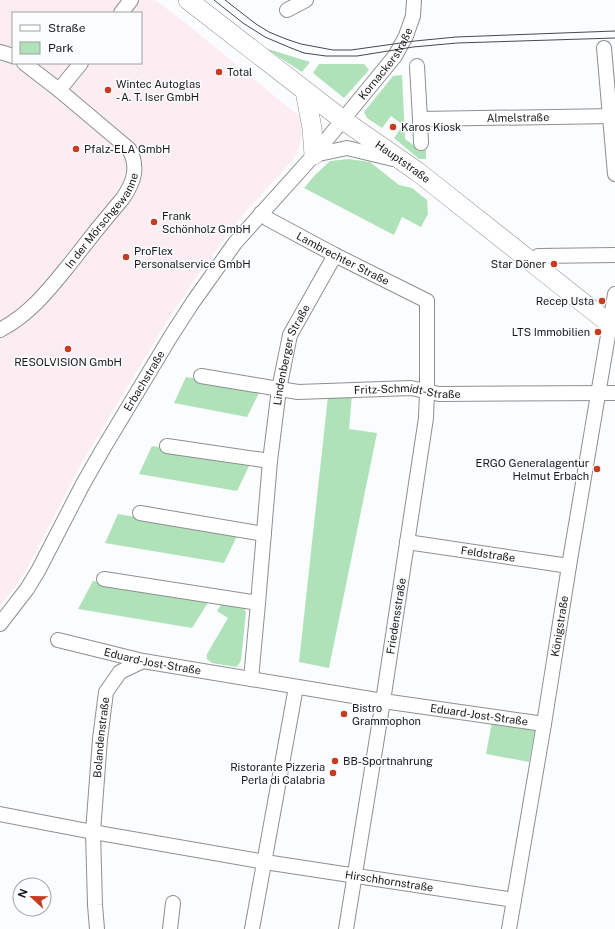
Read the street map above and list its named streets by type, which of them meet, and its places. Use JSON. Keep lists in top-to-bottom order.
{
  "streets": {
    "main road": ["Hauptstraße"],
    "street": [
      "Kornackerstraße",
      "Almelstraße",
      "In der Mörschgewanne",
      "Lambrechter Straße",
      "Lindenberger Straße",
      "Erbachstraße",
      "Fritz-Schmidt-Straße",
      "Feldstraße",
      "Friedensstraße",
      "Königstraße",
      "Eduard-Jost-Straße",
      "Bolandenstraße",
      "Hirschhornstraße"
    ]
  },
  "crossings": [
    ["Kornackerstraße", "Hauptstraße"],
    ["Kornackerstraße", "Erbachstraße"],
    ["Hauptstraße", "Erbachstraße"],
    ["Hauptstraße", "Königstraße"],
    ["Lambrechter Straße", "Lindenberger Straße"],
    ["Lambrechter Straße", "Erbachstraße"],
    ["Lambrechter Straße", "Friedensstraße"],
    ["Lindenberger Straße", "Fritz-Schmidt-Straße"],
    ["Lindenberger Straße", "Eduard-Jost-Straße"],
    ["Fritz-Schmidt-Straße", "Friedensstraße"],
    ["Fritz-Schmidt-Straße", "Königstraße"],
    ["Feldstraße", "Friedensstraße"],
    ["Feldstraße", "Königstraße"],
    ["Friedensstraße", "Eduard-Jost-Straße"],
    ["Friedensstraße", "Hirschhornstraße"],
    ["Königstraße", "Eduard-Jost-Straße"],
    ["Königstraße", "Hirschhornstraße"],
    ["Eduard-Jost-Straße", "Bolandenstraße"],
    ["Bolandenstraße", "Hirschhornstraße"]
  ],
  "places": [
    "Total",
    "Wintec Autoglas - A. T. Iser GmbH",
    "Karos Kiosk",
    "Pfalz-ELA GmbH",
    "Frank Schönholz GmbH",
    "ProFlex Personalservice GmbH",
    "Star Döner",
    "Recep Usta",
    "LTS Immobilien",
    "RESOLVISION GmbH",
    "ERGO Generalagentur Helmut Erbach",
    "Bistro Grammophon",
    "BB-Sportnahrung",
    "Ristorante Pizzeria Perla di Calabria"
  ],
  "legend": ["Straße", "Park"],
  "north": "left"
}
